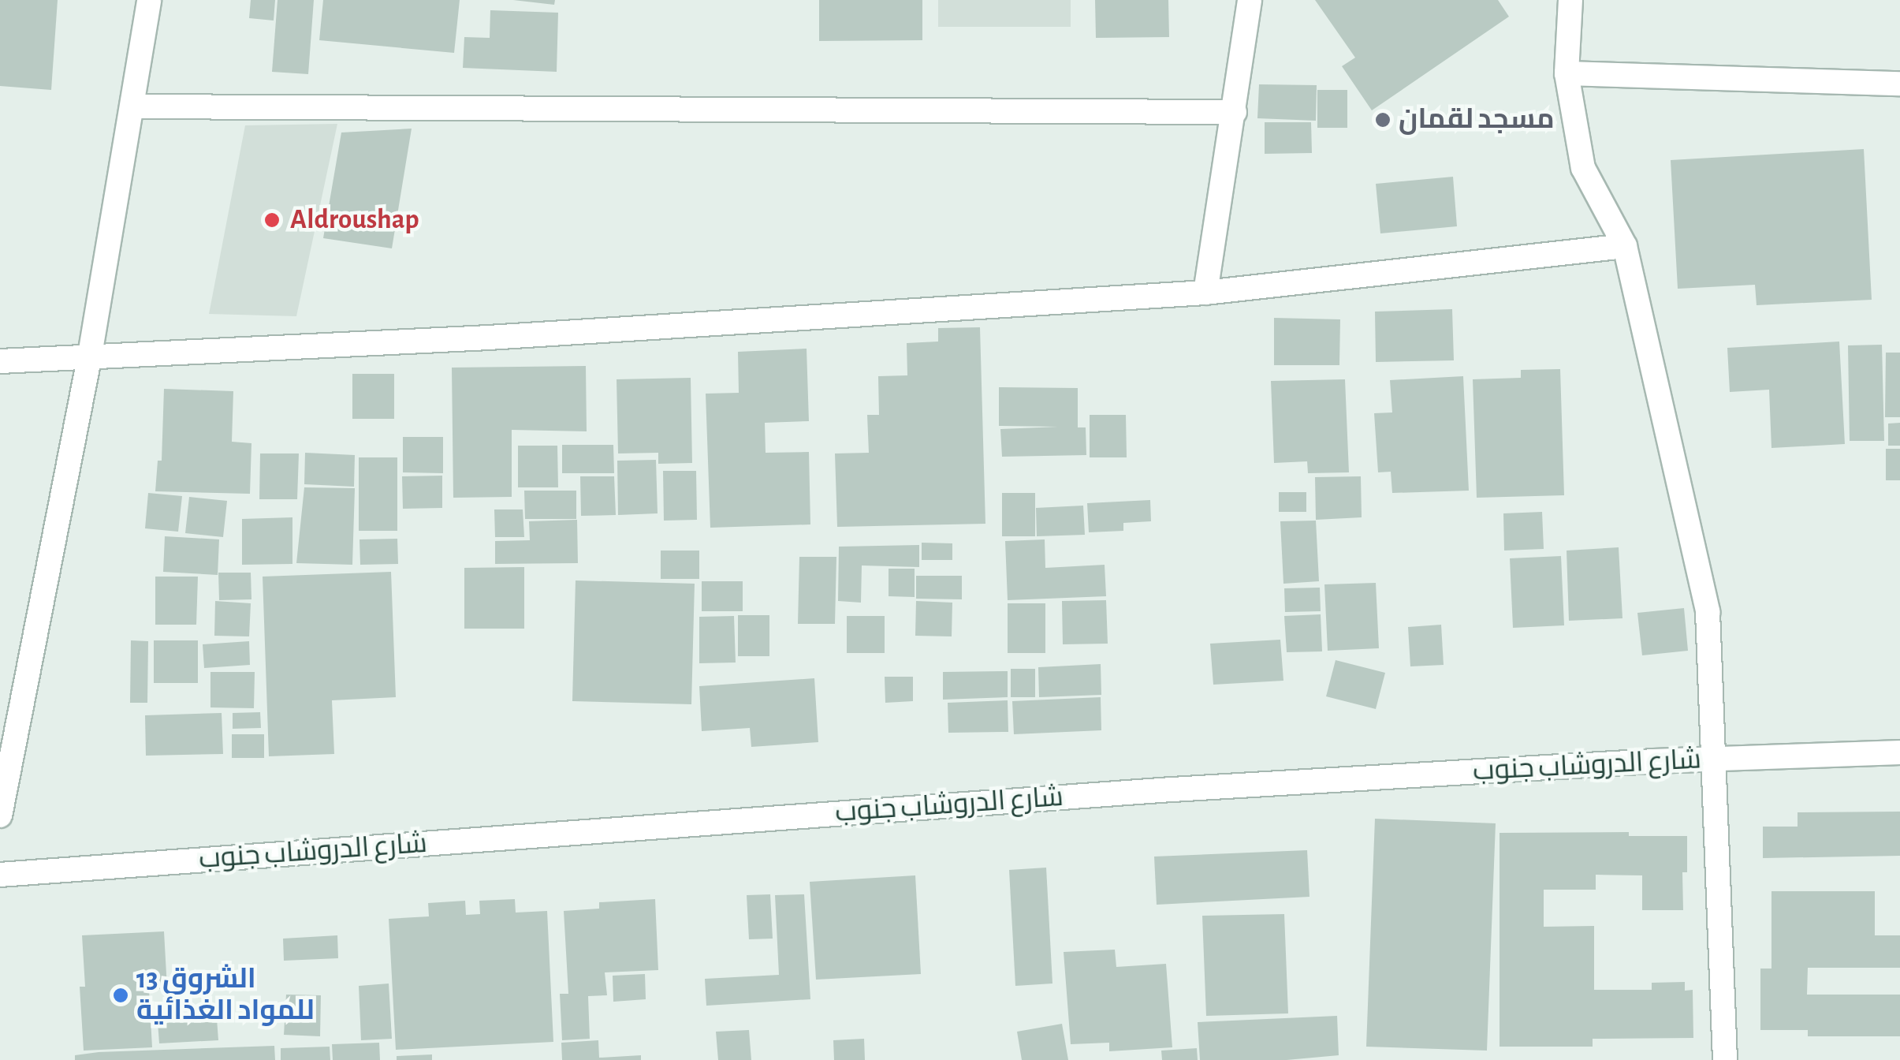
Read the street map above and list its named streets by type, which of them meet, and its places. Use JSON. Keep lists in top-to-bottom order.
{
  "streets": {
    "street": ["شارع الدروشاب جنوب"]
  },
  "places": ["مسجد لقمان", "Aldroushap", "الشروق 13 للمواد الغذائية"]
}
